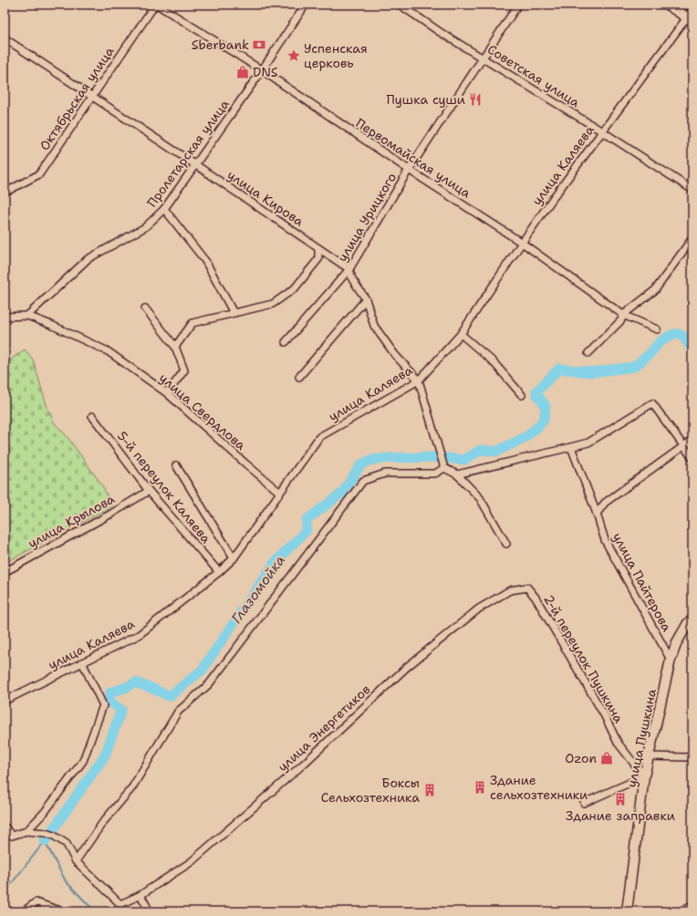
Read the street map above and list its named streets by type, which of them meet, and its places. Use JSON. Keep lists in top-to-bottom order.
{
  "streets": {
    "main road": ["улица Пушкина"],
    "street": [
      "Советская улица",
      "Октябрьская улица",
      "Пролетарская улица",
      "Первомайская улица",
      "улица Каляева",
      "улица Кирова",
      "улица Урицкого",
      "улица Свердлова",
      "5-й переулок Каляева",
      "улица Крылова",
      "улица Пайтерова",
      "2-й переулок Пушкина",
      "улица Энергетиков"
    ]
  },
  "crossings": [
    ["Советская улица", "улица Каляева"],
    ["Советская улица", "улица Урицкого"],
    ["Октябрьская улица", "Первомайская улица"],
    ["Октябрьская улица", "улица Кирова"],
    ["Пролетарская улица", "Первомайская улица"],
    ["Пролетарская улица", "улица Кирова"],
    ["Пролетарская улица", "улица Свердлова"],
    ["Первомайская улица", "улица Каляева"],
    ["Первомайская улица", "улица Урицкого"],
    ["улица Каляева", "улица Свердлова"],
    ["улица Каляева", "5-й переулок Каляева"],
    ["улица Кирова", "улица Урицкого"],
    ["5-й переулок Каляева", "улица Крылова"],
    ["улица Пайтерова", "улица Пушкина"],
    ["2-й переулок Пушкина", "улица Энергетиков"],
    ["2-й переулок Пушкина", "улица Пушкина"]
  ],
  "water": ["Глазомойка"],
  "places": {
    "bank": ["Sberbank"],
    "place": ["Успенская церковь"],
    "shop": ["DNS", "Ozon"],
    "restaurant": ["Пушка суши"],
    "building": ["Здание сельхозтехники", "Боксы Сельхозтехника", "Здание заправки"]
  }
}
